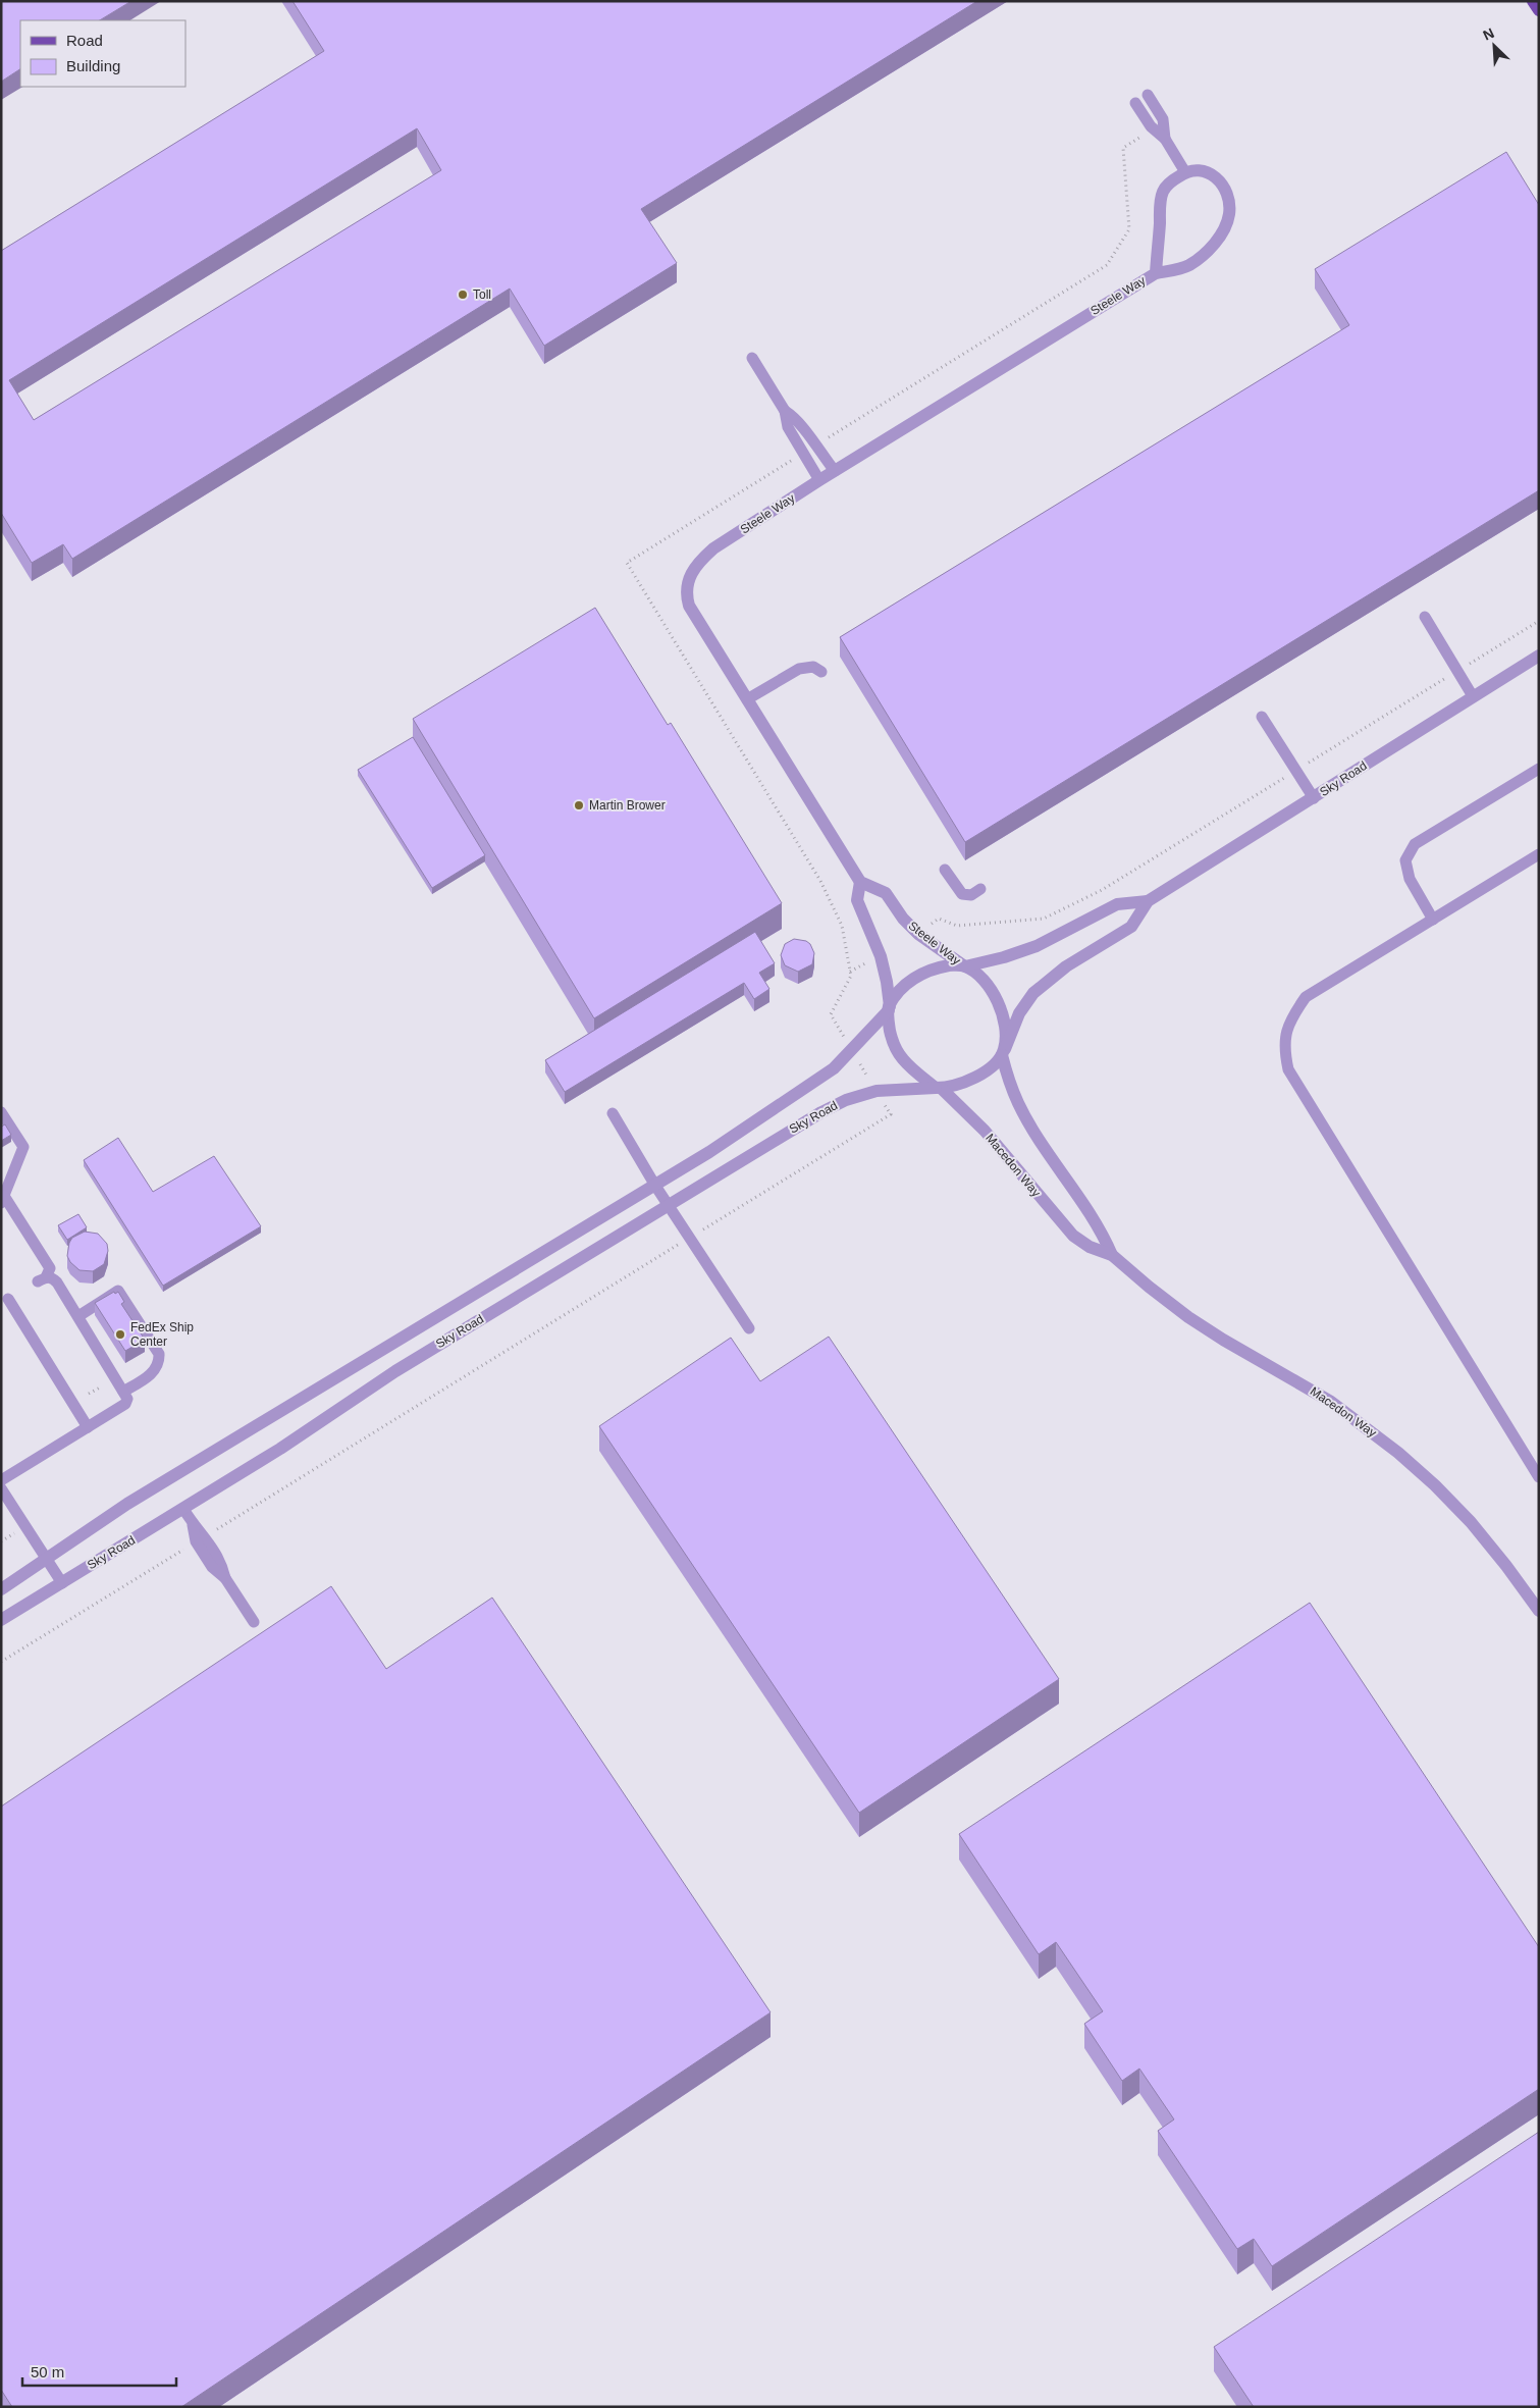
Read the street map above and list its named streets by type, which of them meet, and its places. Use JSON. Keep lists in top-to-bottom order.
{
  "streets": {
    "street": ["Steele Way", "Sky Road", "Macedon Way"]
  },
  "crossings": [
    ["Steele Way", "Sky Road"],
    ["Steele Way", "Macedon Way"],
    ["Sky Road", "Macedon Way"]
  ],
  "places": ["Toll", "Martin Brower", "FedEx Ship Center"],
  "legend": ["Road", "Building"],
  "scale_bar": "50 m",
  "north": "top left"
}
